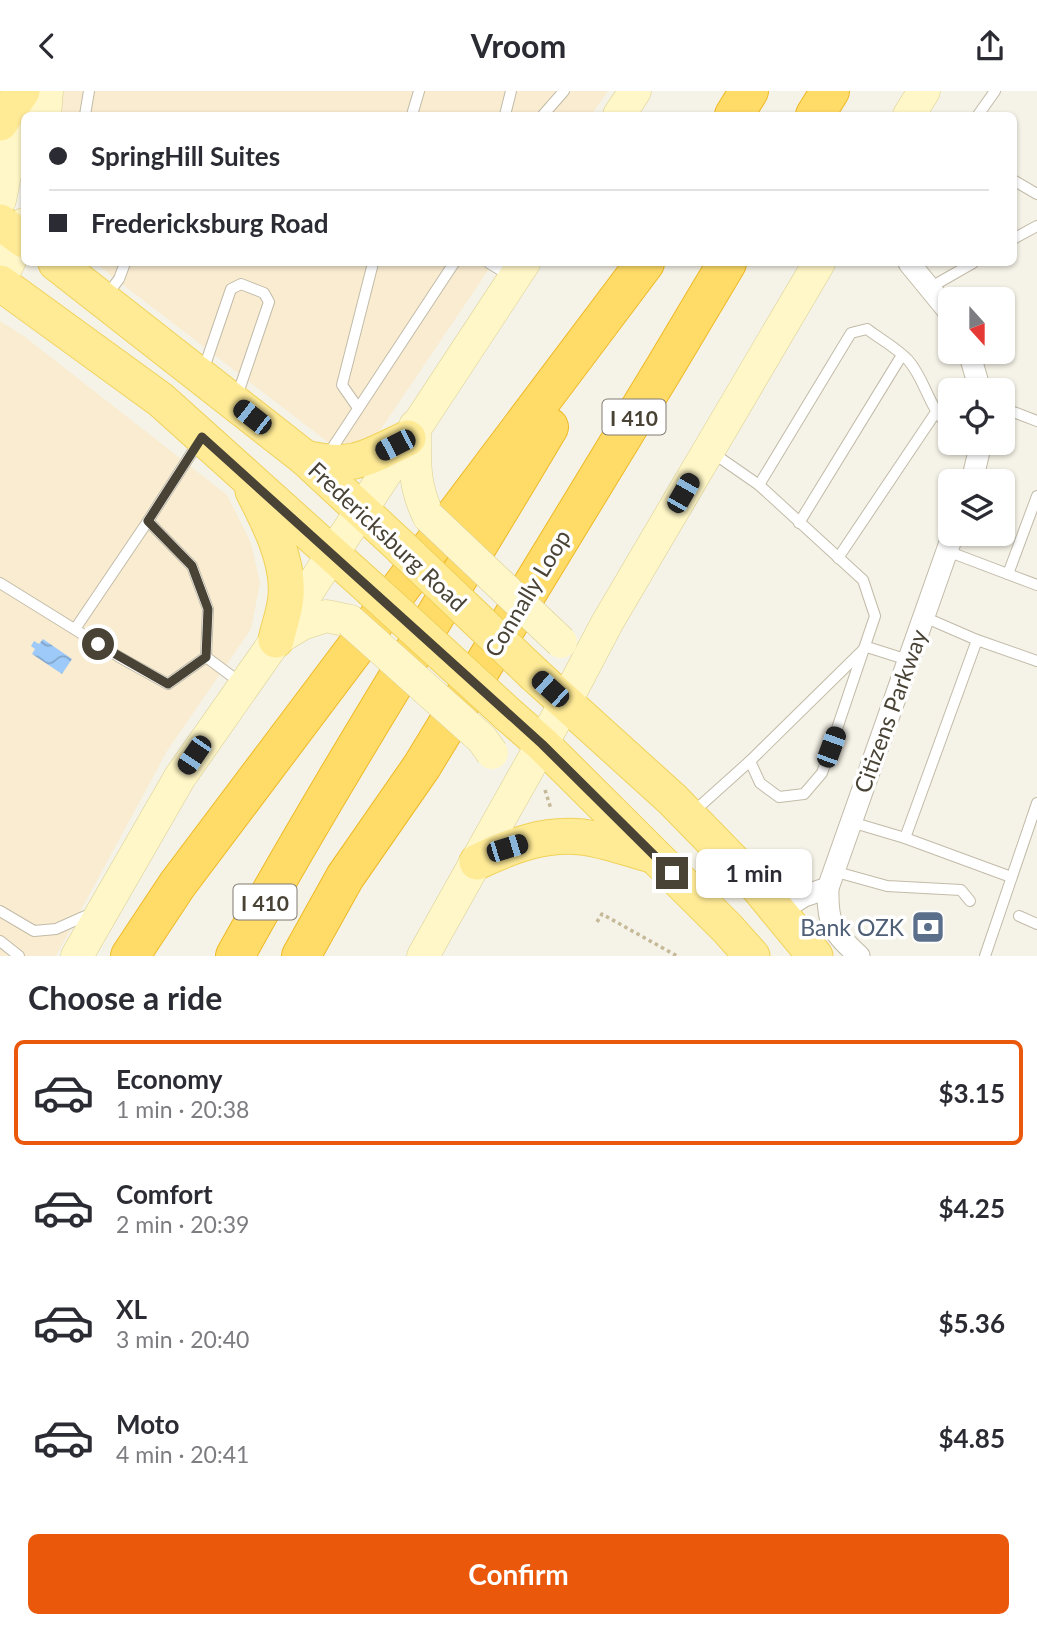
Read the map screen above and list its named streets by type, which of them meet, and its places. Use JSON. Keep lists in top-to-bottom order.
{
  "streets": {
    "highway": ["I 410", "Connally Loop"],
    "main road": ["Fredericksburg Road"],
    "street": ["Citizens Parkway"]
  },
  "places": {
    "bank": ["Bank OZK"]
  },
  "north": "bottom",
  "page": {
    "header": "Vroom",
    "banner": ["SpringHill Suites", "Fredericksburg Road"],
    "bubble": "1 min",
    "heading": "Choose a ride",
    "list": [
      {
        "name": "Economy",
        "note": "1 min · 20:38",
        "value": "$3.15"
      },
      {
        "name": "Comfort",
        "note": "2 min · 20:39",
        "value": "$4.25"
      },
      {
        "name": "XL",
        "note": "3 min · 20:40",
        "value": "$5.36"
      },
      {
        "name": "Moto",
        "note": "4 min · 20:41",
        "value": "$4.85"
      }
    ],
    "buttons": "Confirm"
  }
}
